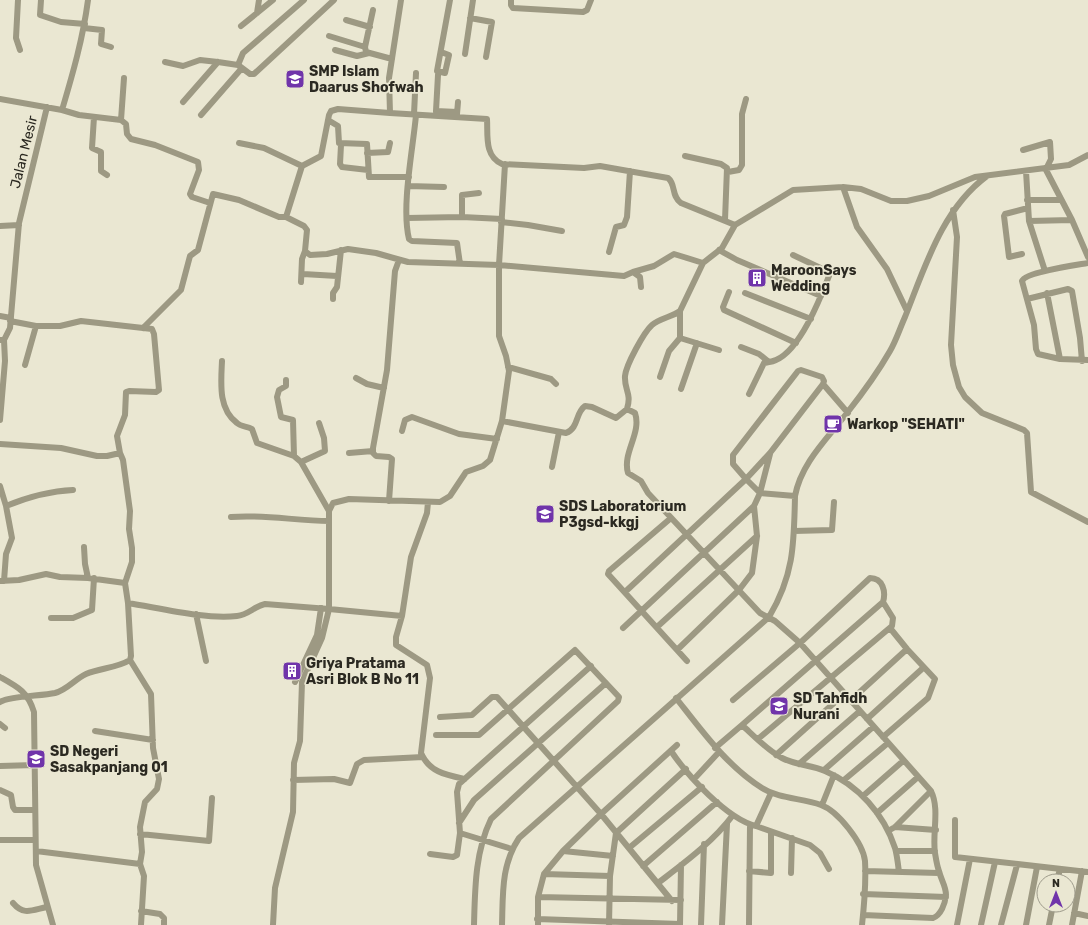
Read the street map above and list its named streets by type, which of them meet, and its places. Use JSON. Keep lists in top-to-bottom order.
{
  "streets": {
    "street": ["Jalan Mesir"]
  },
  "places": {
    "school or university": [
      "SMP Islam Daarus Shofwah",
      "SDS Laboratorium P3gsd-kkgj",
      "SD Tahfidh Nurani",
      "SD Negeri Sasakpanjang 01"
    ],
    "building": ["MaroonSays Wedding", "Griya Pratama Asri Blok B No 11"],
    "cafe": ["Warkop \"SEHATI\""]
  },
  "north": "top"
}
